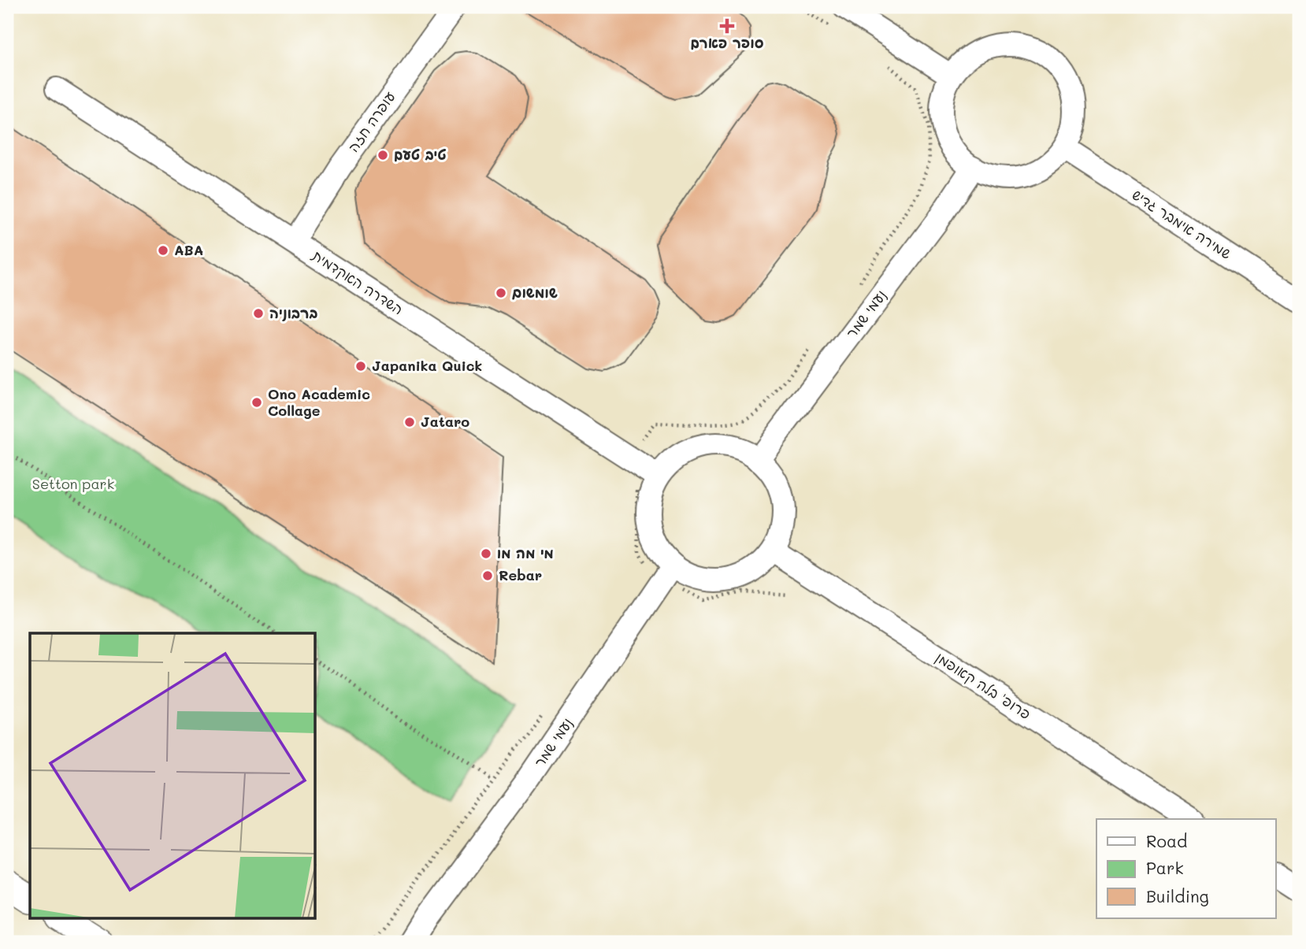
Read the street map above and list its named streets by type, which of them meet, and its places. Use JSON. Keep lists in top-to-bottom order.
{
  "streets": {
    "street": [
      "עופרה חזה",
      "שמירה אימבר גדיש",
      "השדרה האקדמית",
      "נעמי שמר",
      "פרופ' בלה קאופמן"
    ]
  },
  "crossings": [
    ["עופרה חזה", "השדרה האקדמית"],
    ["שמירה אימבר גדיש", "נעמי שמר"],
    ["השדרה האקדמית", "נעמי שמר"],
    ["השדרה האקדמית", "פרופ' בלה קאופמן"],
    ["נעמי שמר", "פרופ' בלה קאופמן"]
  ],
  "parks": ["Setton park"],
  "places": {
    "health": ["סופר פארם"],
    "other": [
      "טיב טעם",
      "ABA",
      "שומשום",
      "ברבוניה",
      "Japanika Quick",
      "Ono Academic Collage",
      "Jataro",
      "מי מה מו",
      "Rebar"
    ]
  },
  "legend": ["Road", "Park", "Building"]
}
